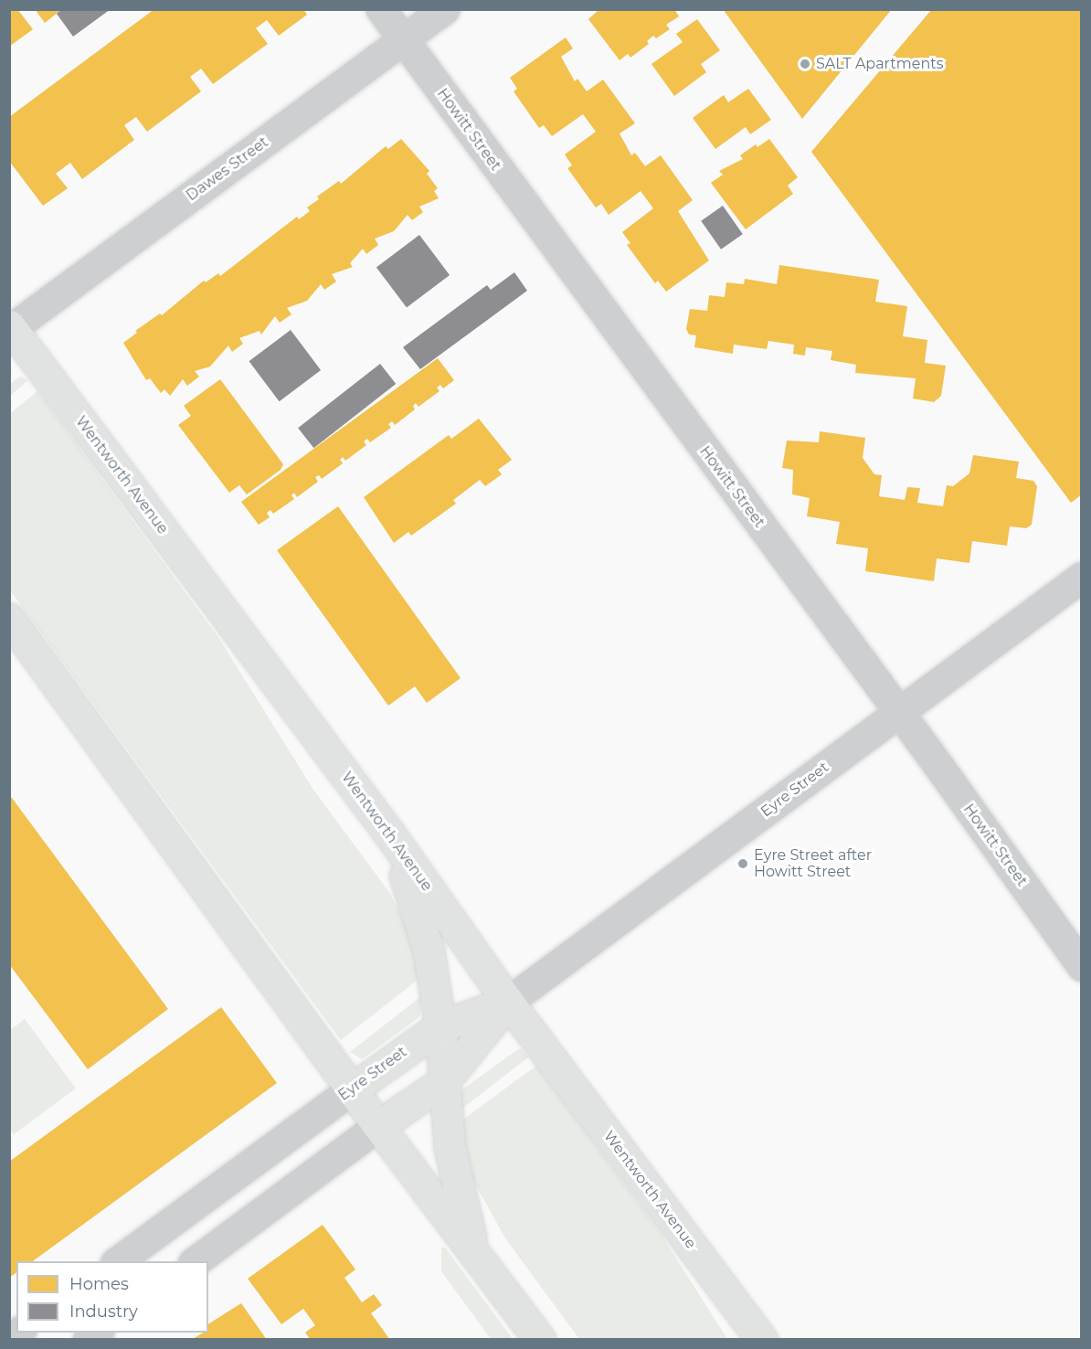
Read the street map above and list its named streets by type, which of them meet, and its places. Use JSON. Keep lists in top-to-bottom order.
{
  "streets": {
    "main road": ["Wentworth Avenue", "Eyre Street"],
    "street": ["Howitt Street", "Dawes Street"]
  },
  "crossings": [
    ["Howitt Street", "Dawes Street"],
    ["Howitt Street", "Eyre Street"],
    ["Dawes Street", "Wentworth Avenue"],
    ["Wentworth Avenue", "Eyre Street"]
  ],
  "places": ["SALT Apartments", "Eyre Street after Howitt Street"],
  "legend": ["Homes", "Industry"]
}
